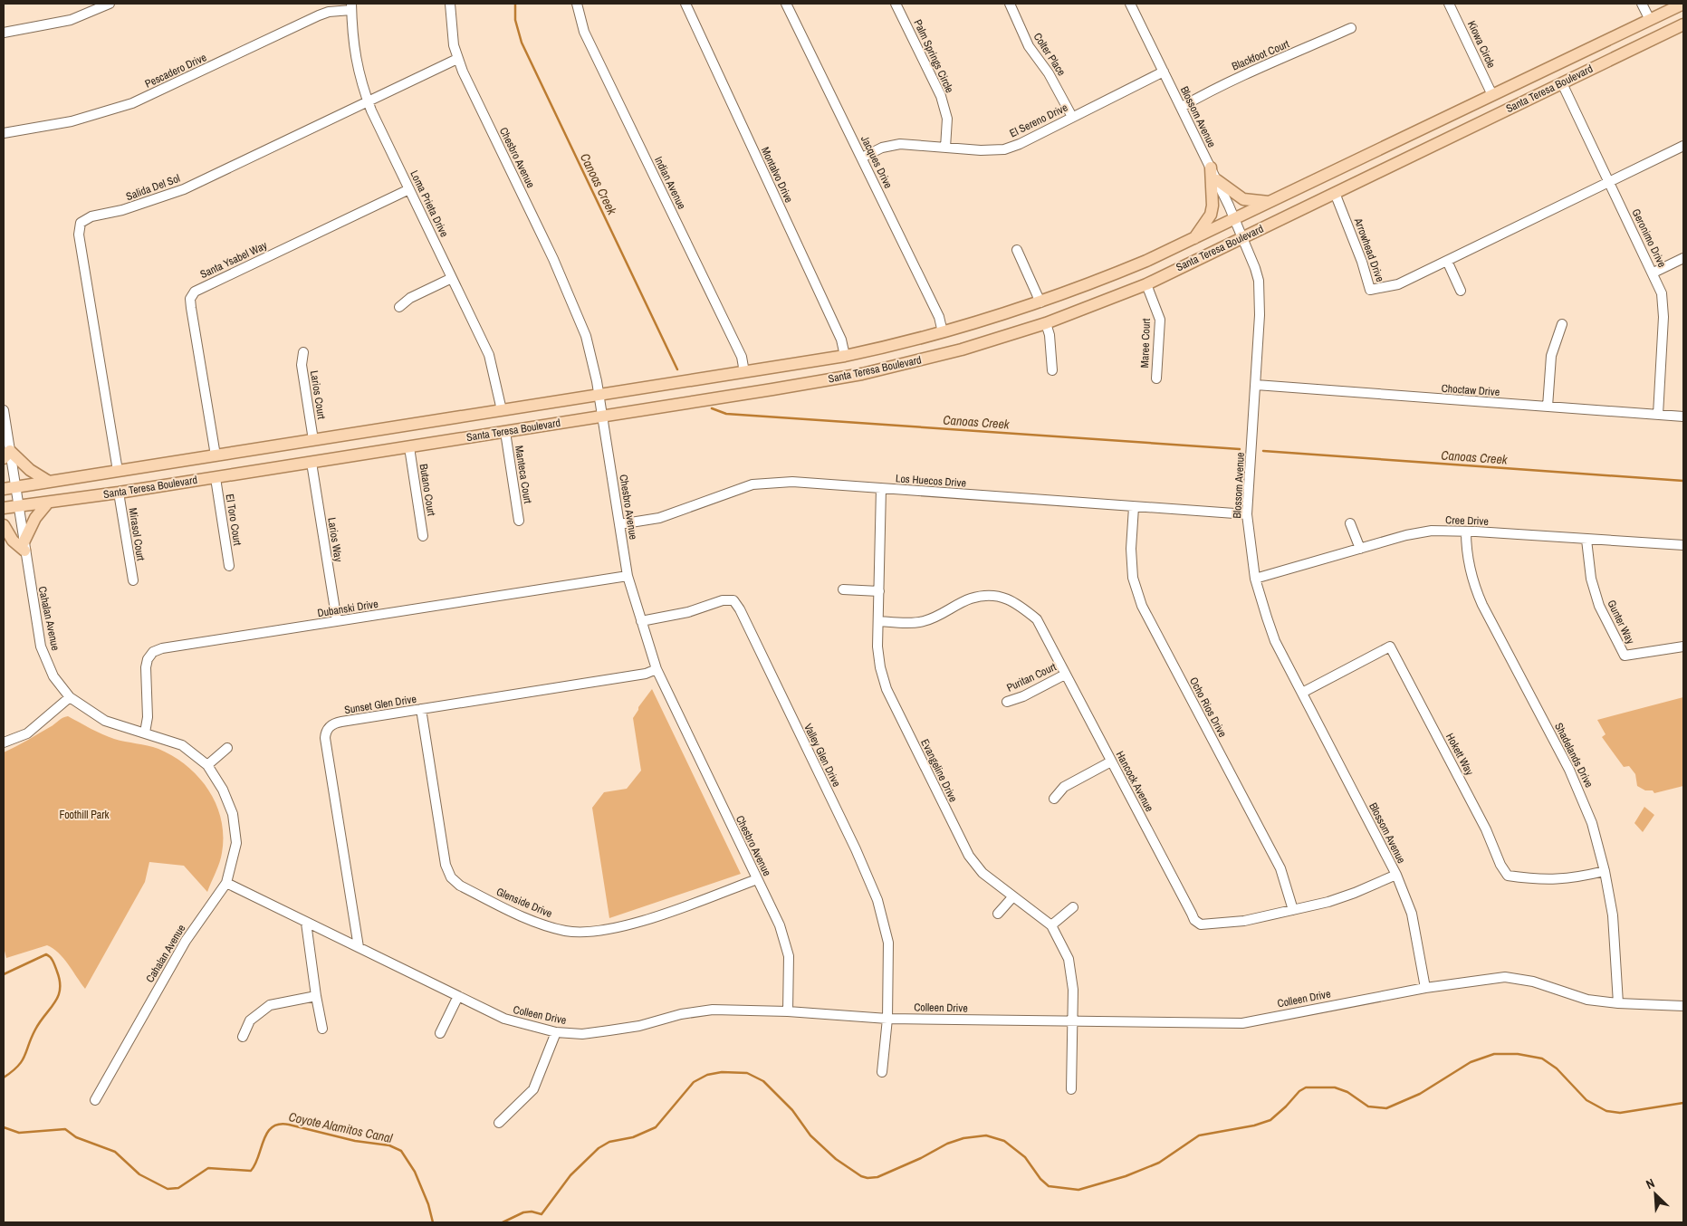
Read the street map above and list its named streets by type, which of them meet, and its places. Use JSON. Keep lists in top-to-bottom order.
{
  "streets": {
    "main road": ["Santa Teresa Boulevard"],
    "street": [
      "Kiowa Circle",
      "Colter Place",
      "Blackfoot Court",
      "Palm Springs Circle",
      "Pescadero Drive",
      "Blossom Avenue",
      "El Sereno Drive",
      "Chesbro Avenue",
      "Jacques Drive",
      "Montalvo Drive",
      "Indian Avenue",
      "Salida Del Sol",
      "Loma Prieta Drive",
      "Geronimo Drive",
      "Arrowhead Drive",
      "Santa Ysabel Way",
      "Maree Court",
      "Choctaw Drive",
      "Larios Court",
      "Manteca Court",
      "Los Huecos Drive",
      "Butano Court",
      "El Toro Court",
      "Cree Drive",
      "Mirasol Court",
      "Larios Way",
      "Dubanski Drive",
      "Cahalan Avenue",
      "Gunter Way",
      "Puritan Court",
      "Sunset Glen Drive",
      "Ocho Rios Drive",
      "Hokett Way",
      "Valley Glen Drive",
      "Shadelands Drive",
      "Evangeline Drive",
      "Hancock Avenue",
      "Glenside Drive",
      "Colleen Drive"
    ]
  },
  "crossings": [
    ["Kiowa Circle", "Santa Teresa Boulevard"],
    ["Colter Place", "El Sereno Drive"],
    ["Blackfoot Court", "Blossom Avenue"],
    ["Palm Springs Circle", "El Sereno Drive"],
    ["Pescadero Drive", "Loma Prieta Drive"],
    ["Santa Teresa Boulevard", "Blossom Avenue"],
    ["Santa Teresa Boulevard", "Chesbro Avenue"],
    ["Santa Teresa Boulevard", "Jacques Drive"],
    ["Santa Teresa Boulevard", "Montalvo Drive"],
    ["Santa Teresa Boulevard", "Indian Avenue"],
    ["Santa Teresa Boulevard", "Salida Del Sol"],
    ["Santa Teresa Boulevard", "Loma Prieta Drive"],
    ["Santa Teresa Boulevard", "Geronimo Drive"],
    ["Santa Teresa Boulevard", "Arrowhead Drive"],
    ["Santa Teresa Boulevard", "Santa Ysabel Way"],
    ["Santa Teresa Boulevard", "Maree Court"],
    ["Santa Teresa Boulevard", "Larios Court"],
    ["Santa Teresa Boulevard", "Manteca Court"],
    ["Santa Teresa Boulevard", "Butano Court"],
    ["Santa Teresa Boulevard", "El Toro Court"],
    ["Santa Teresa Boulevard", "Mirasol Court"],
    ["Santa Teresa Boulevard", "Larios Way"],
    ["Santa Teresa Boulevard", "Cahalan Avenue"],
    ["Blossom Avenue", "El Sereno Drive"],
    ["Blossom Avenue", "Choctaw Drive"],
    ["Blossom Avenue", "Los Huecos Drive"],
    ["Blossom Avenue", "Cree Drive"],
    ["Blossom Avenue", "Hokett Way"],
    ["Blossom Avenue", "Hancock Avenue"],
    ["Blossom Avenue", "Colleen Drive"],
    ["El Sereno Drive", "Jacques Drive"],
    ["Chesbro Avenue", "Salida Del Sol"],
    ["Chesbro Avenue", "Los Huecos Drive"],
    ["Chesbro Avenue", "Dubanski Drive"],
    ["Chesbro Avenue", "Sunset Glen Drive"],
    ["Chesbro Avenue", "Valley Glen Drive"],
    ["Chesbro Avenue", "Glenside Drive"],
    ["Chesbro Avenue", "Colleen Drive"],
    ["Salida Del Sol", "Loma Prieta Drive"],
    ["Loma Prieta Drive", "Santa Ysabel Way"],
    ["Geronimo Drive", "Arrowhead Drive"],
    ["Geronimo Drive", "Choctaw Drive"],
    ["Los Huecos Drive", "Ocho Rios Drive"],
    ["Los Huecos Drive", "Evangeline Drive"],
    ["Cree Drive", "Gunter Way"],
    ["Cree Drive", "Shadelands Drive"],
    ["Larios Way", "Dubanski Drive"],
    ["Dubanski Drive", "Cahalan Avenue"],
    ["Cahalan Avenue", "Colleen Drive"],
    ["Puritan Court", "Hancock Avenue"],
    ["Sunset Glen Drive", "Glenside Drive"],
    ["Sunset Glen Drive", "Colleen Drive"],
    ["Ocho Rios Drive", "Hancock Avenue"],
    ["Hokett Way", "Shadelands Drive"],
    ["Valley Glen Drive", "Colleen Drive"],
    ["Shadelands Drive", "Colleen Drive"],
    ["Evangeline Drive", "Hancock Avenue"],
    ["Evangeline Drive", "Colleen Drive"]
  ],
  "water": ["Canoas Creek", "Coyote Alamitos Canal"],
  "parks": ["Foothill Park"],
  "north": "top left"
}
